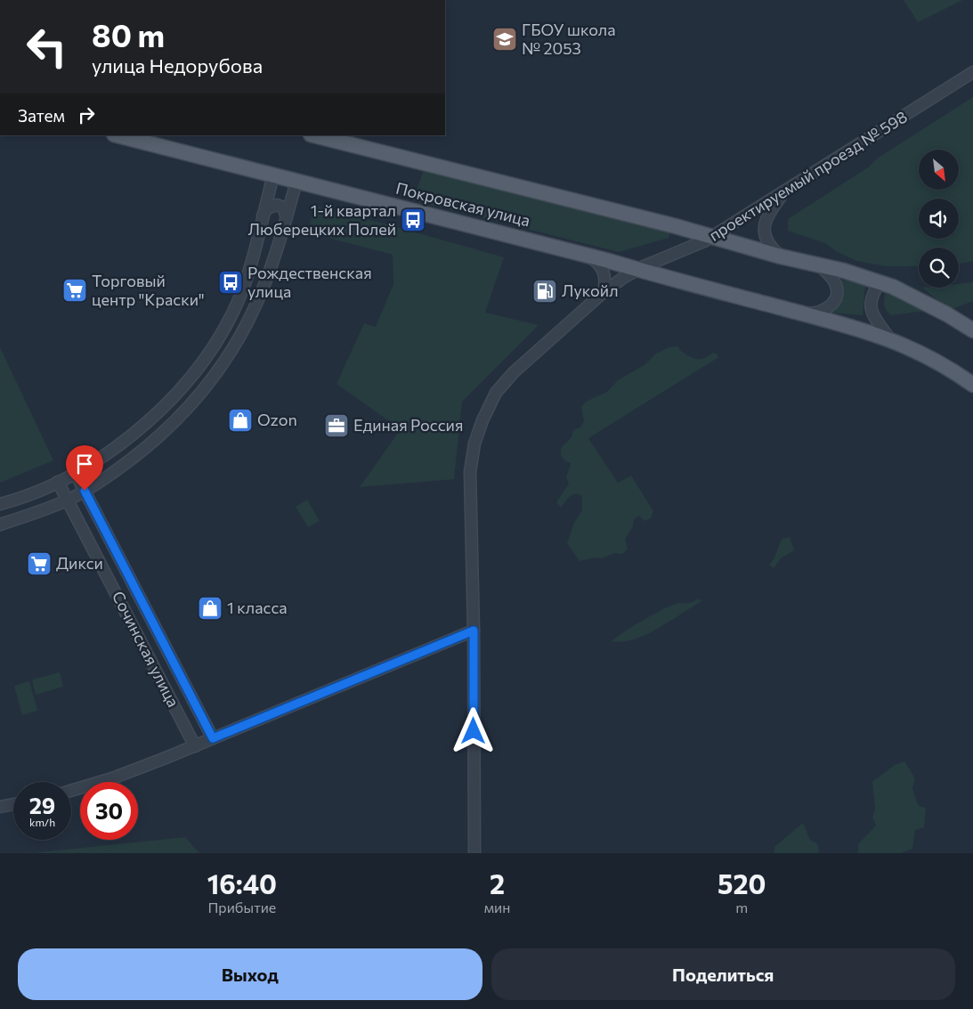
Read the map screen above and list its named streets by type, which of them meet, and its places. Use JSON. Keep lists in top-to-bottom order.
{
  "streets": {
    "main road": ["Покровская улица"],
    "street": ["проектируемый проезд № 598", "Сочинская улица"]
  },
  "crossings": [
    ["проектируемый проезд № 598", "Покровская улица"]
  ],
  "places": {
    "school or university": ["ГБОУ школа № 2053"],
    "bus stop": ["1-й квартал Люберецких Полей", "Рождественская улица"],
    "supermarket": ["Торговый центр \"Краски\"", "Дикси"],
    "fuel station": ["Лукойл"],
    "shop": ["Ozon", "1 класса"],
    "office": ["Единая Россия"]
  },
  "north": "bottom right",
  "page": {
    "turn": ["80 m", "улица Недорубова"],
    "then": "Затем",
    "speed": "29 km/h",
    "limit": "30",
    "eta": [
      "16:40",
      "Прибытие",
      "2",
      "мин",
      "520",
      "m"
    ],
    "buttons": ["Выход", "Поделиться"]
  }
}
